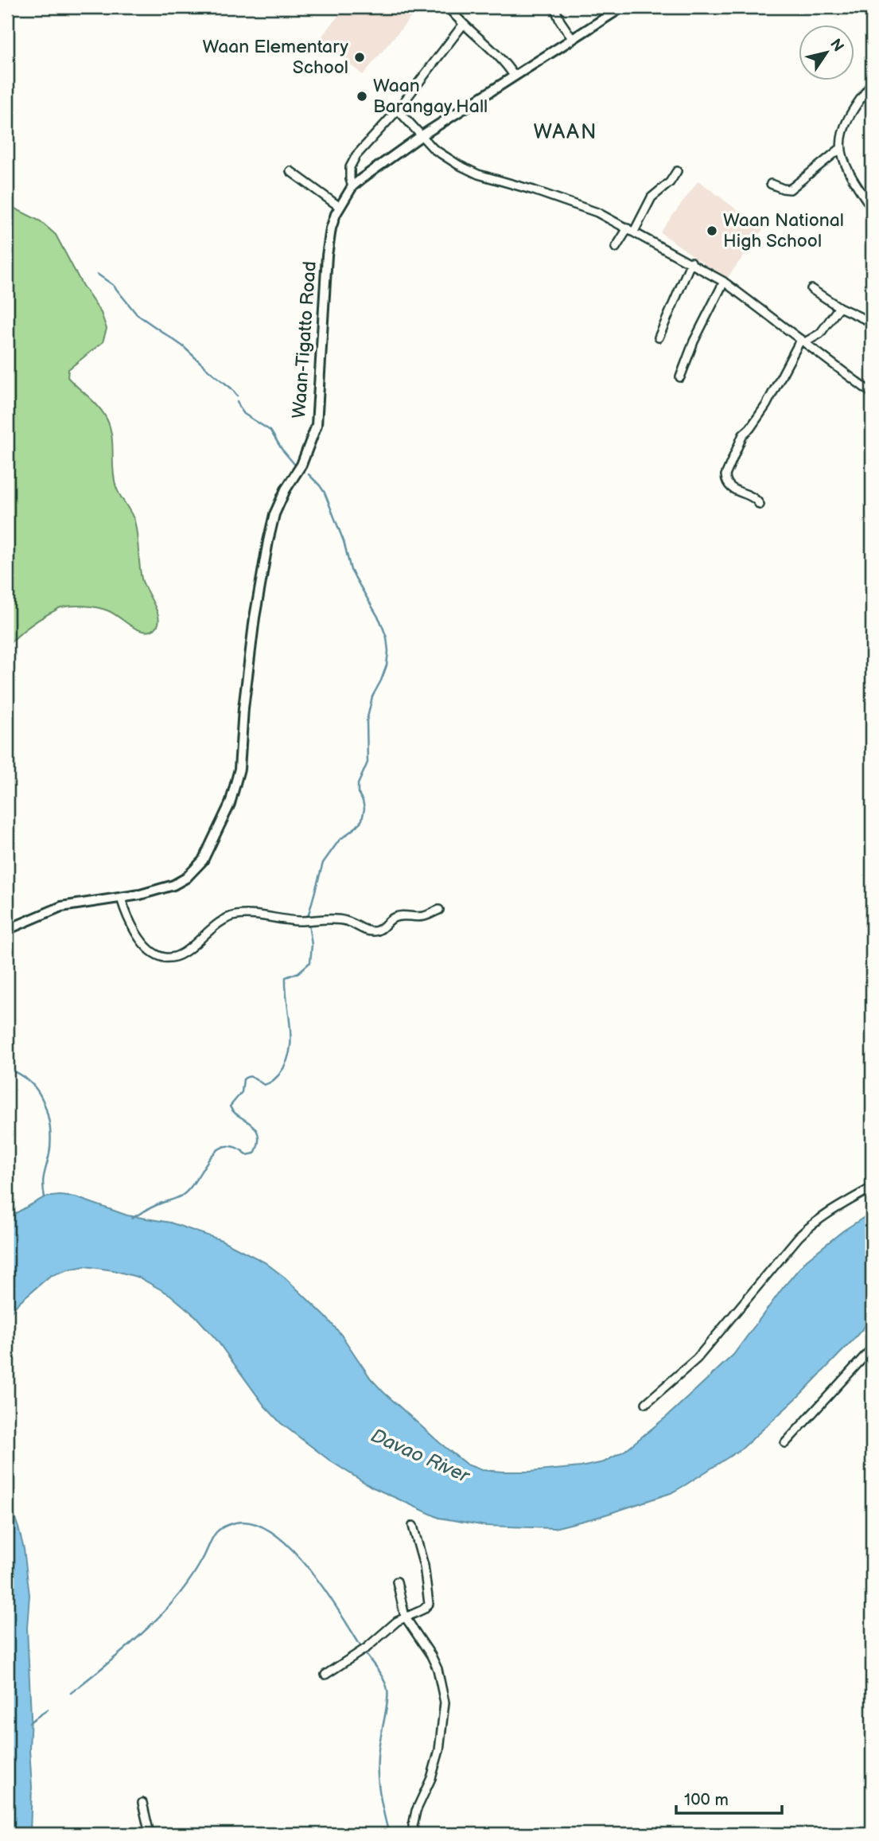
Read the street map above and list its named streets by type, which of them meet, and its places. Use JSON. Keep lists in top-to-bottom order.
{
  "streets": {
    "street": ["Waan-Tigatto Road"]
  },
  "districts": ["WAAN"],
  "water": ["Davao River"],
  "places": ["Waan Elementary School", "Waan Barangay Hall", "Waan National High School"],
  "scale_bar": "100 m",
  "north": "top right"
}
